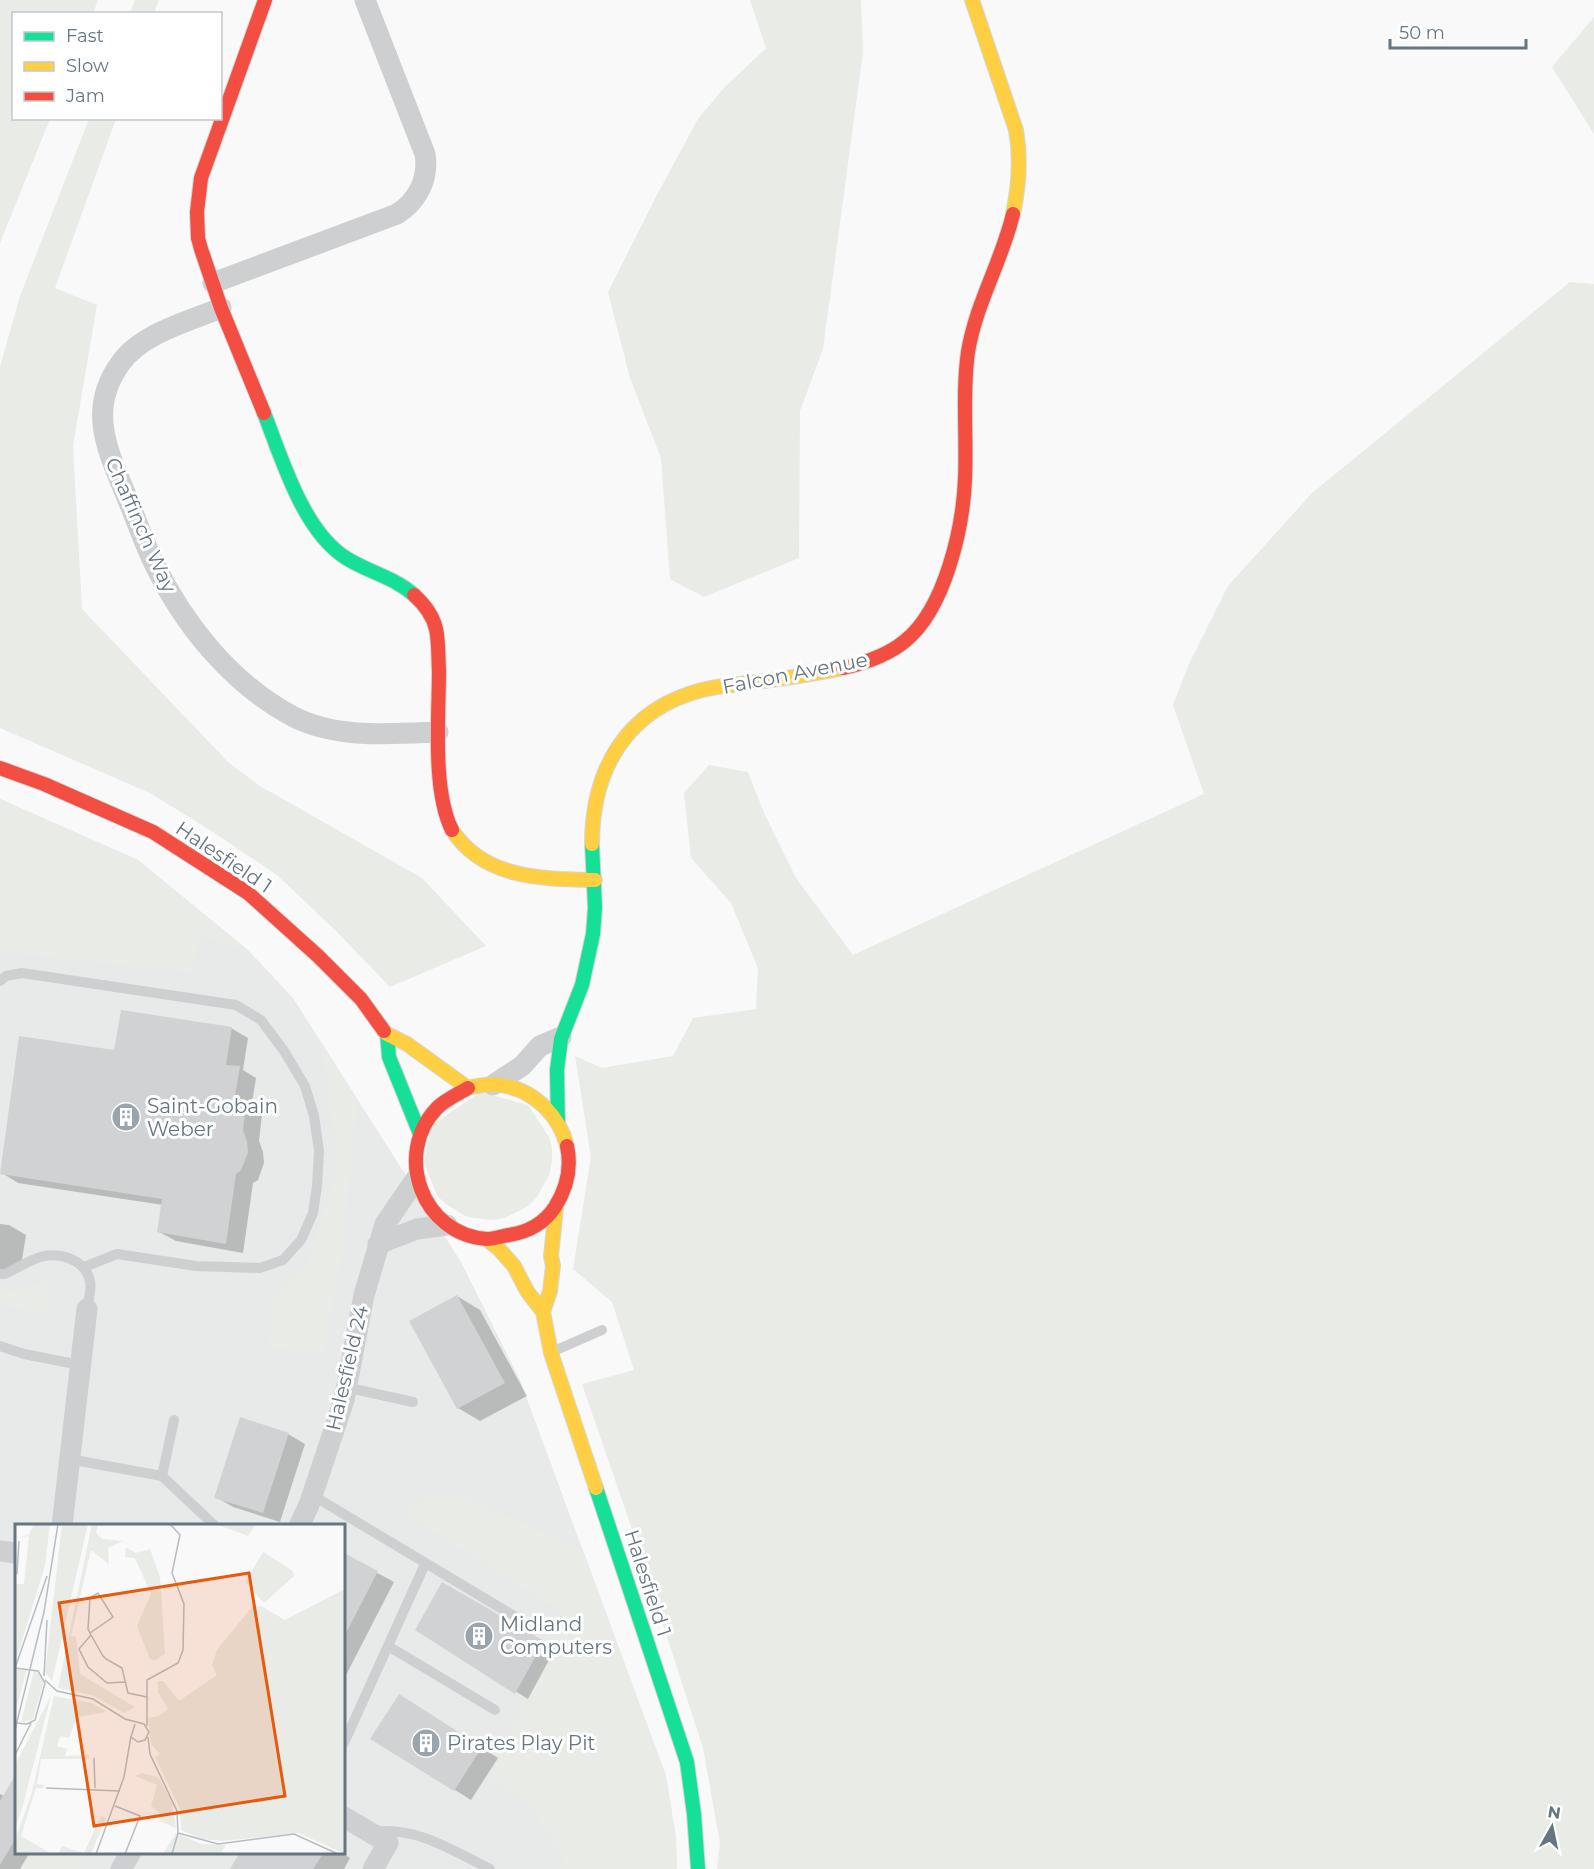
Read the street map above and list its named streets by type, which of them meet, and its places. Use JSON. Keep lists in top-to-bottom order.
{
  "streets": {
    "street": [
      "Chaffinch Way",
      "Falcon Avenue",
      "Halesfield 1",
      "Halesfield 24"
    ]
  },
  "crossings": [
    ["Falcon Avenue", "Halesfield 1"],
    ["Falcon Avenue", "Halesfield 24"],
    ["Halesfield 1", "Halesfield 24"]
  ],
  "places": {
    "building": ["Saint-Gobain Weber", "Midland Computers", "Pirates Play Pit"]
  },
  "legend": ["Fast", "Slow", "Jam"],
  "scale_bar": "50 m",
  "north": "top"
}
